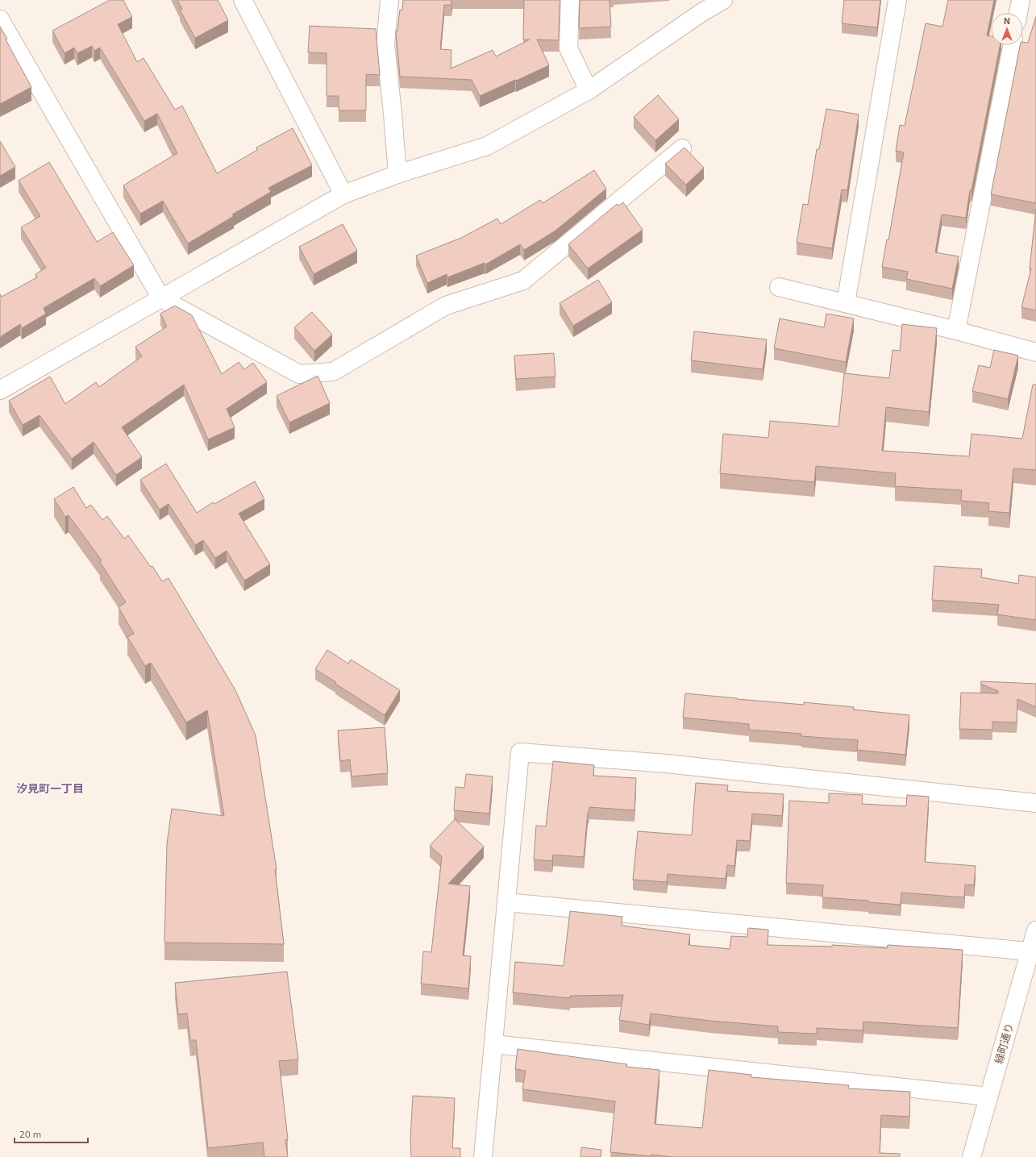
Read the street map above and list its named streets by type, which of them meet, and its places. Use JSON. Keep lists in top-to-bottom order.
{
  "streets": {
    "street": ["緑町通り"]
  },
  "districts": ["汐見町一丁目"],
  "scale_bar": "20 m",
  "north": "top"
}
